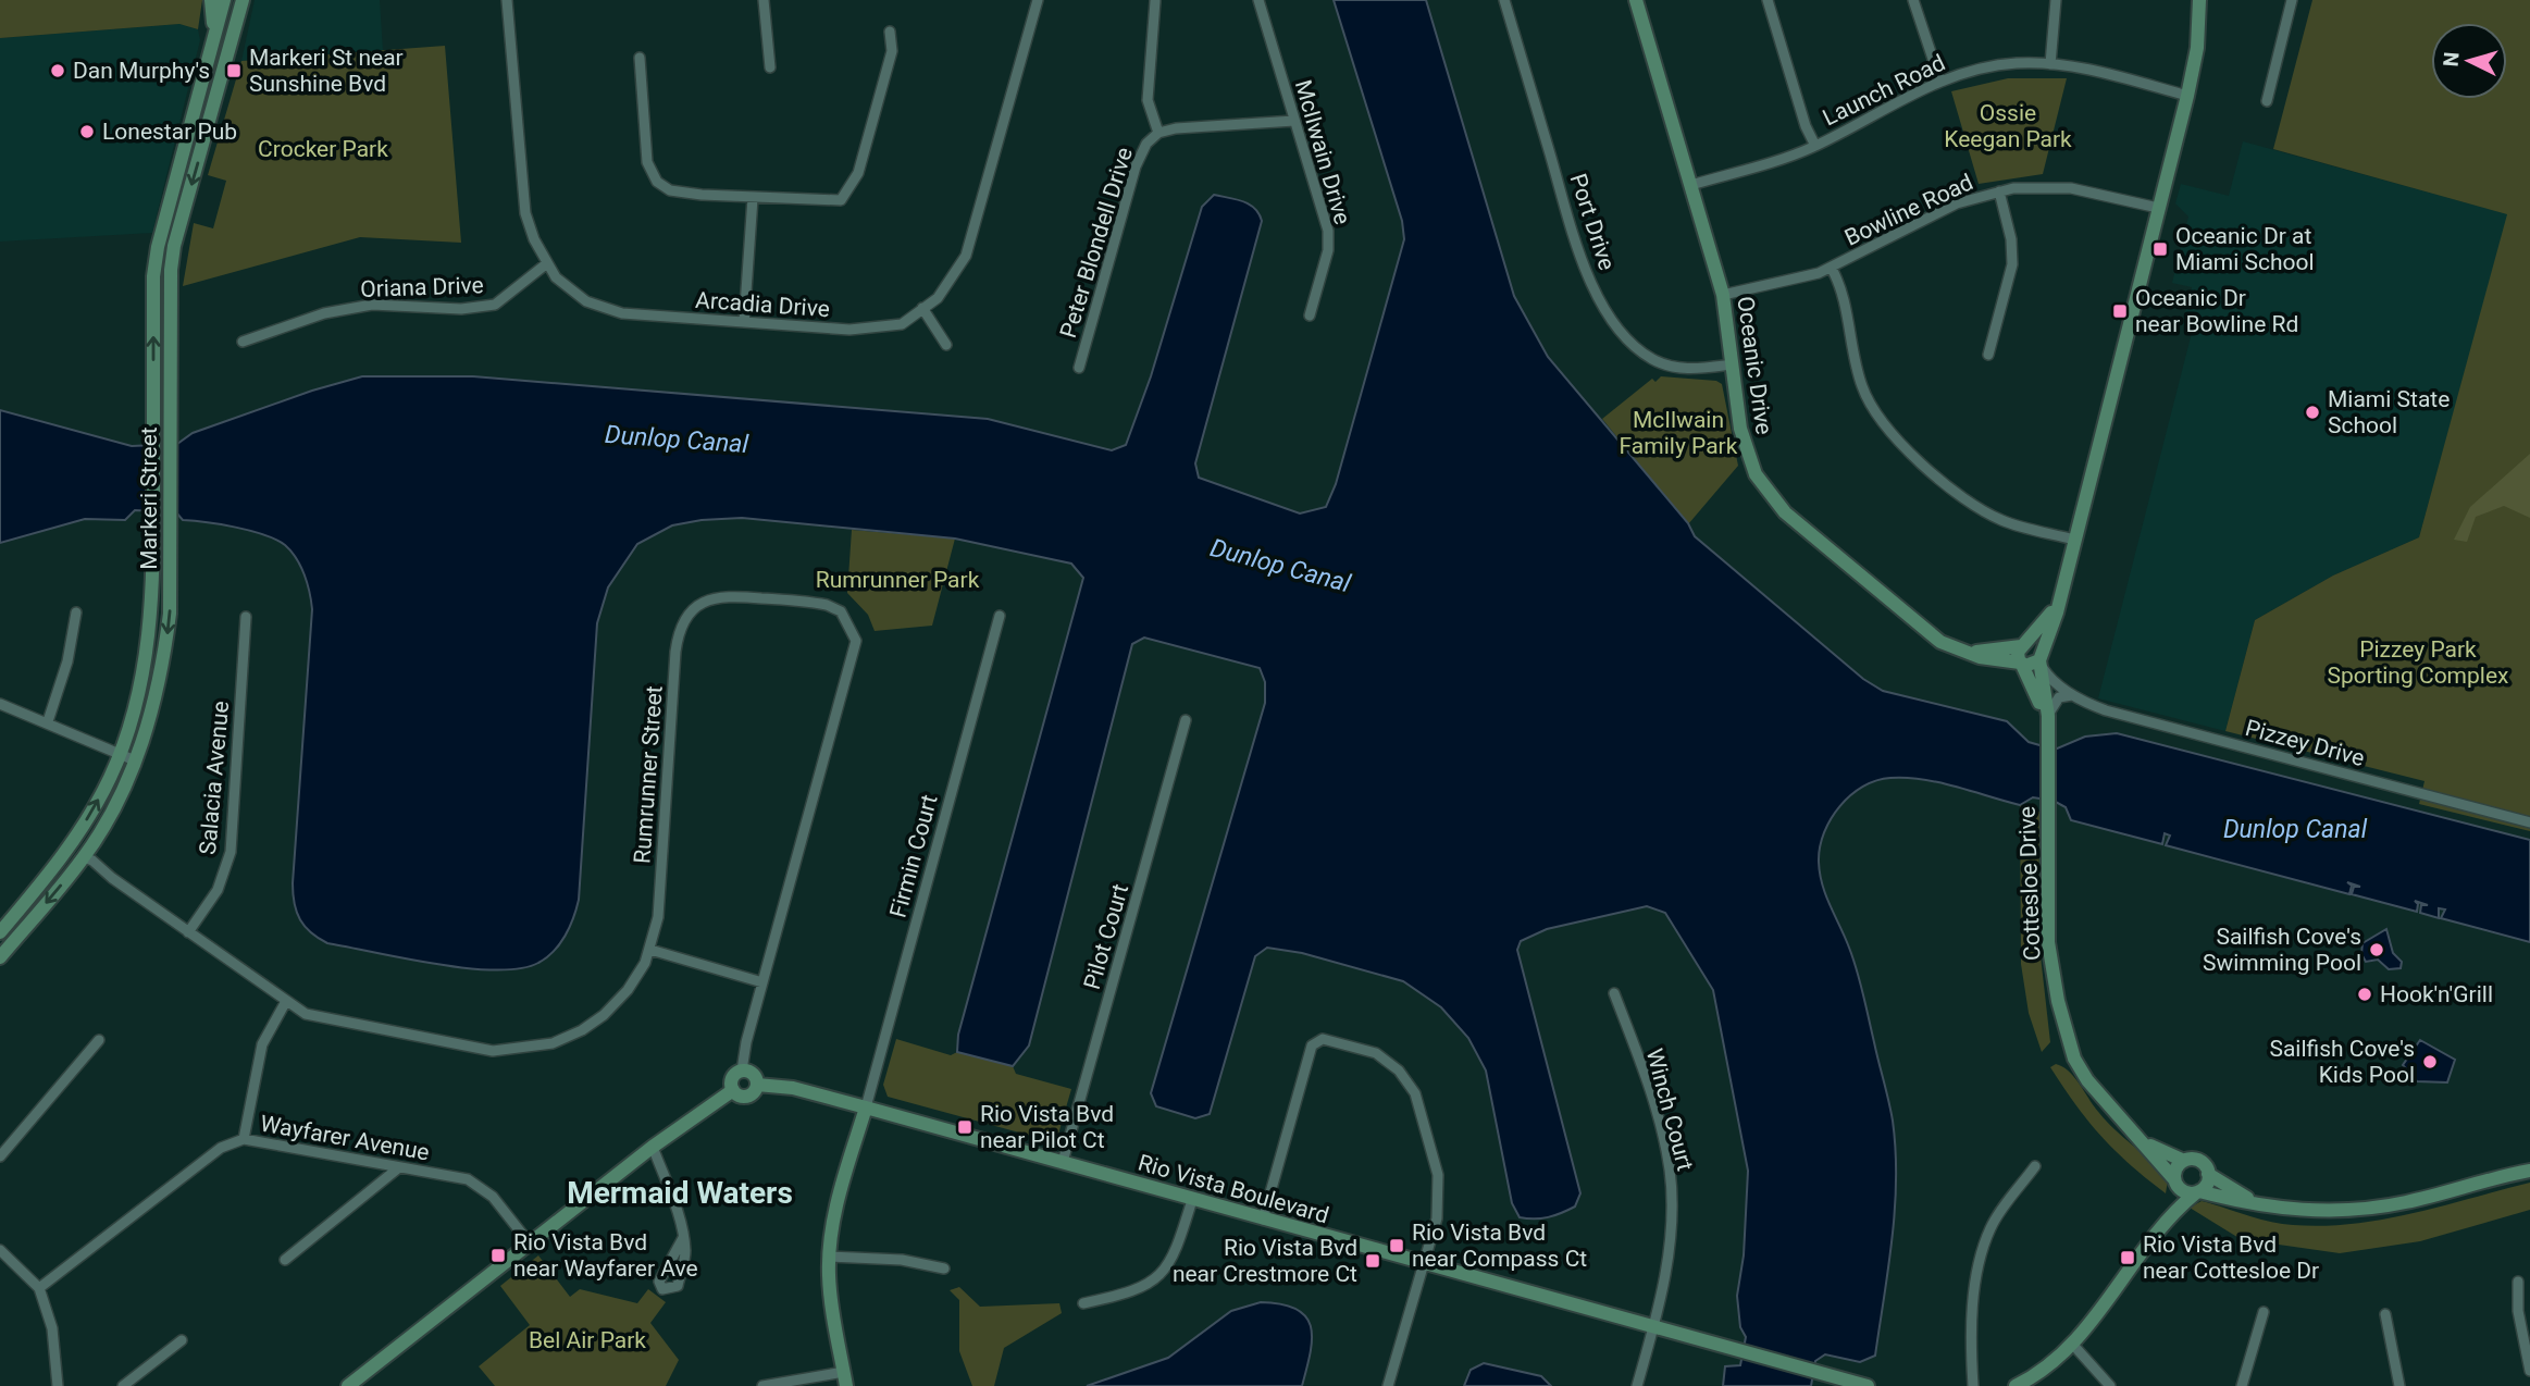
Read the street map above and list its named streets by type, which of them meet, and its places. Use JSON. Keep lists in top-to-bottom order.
{
  "streets": {
    "street": [
      "Launch Road",
      "McIIwain Drive",
      "Bowline Road",
      "Port Drive",
      "Peter Blondell Drive",
      "Oriana Drive",
      "Arcadia Drive",
      "Oceanic Drive",
      "Markeri Street",
      "Pizzey Drive",
      "Rumrunner Street",
      "Salacia Avenue",
      "Firmin Court",
      "Cottesloe Drive",
      "Pilot Court",
      "Winch Court",
      "Wayfarer Avenue",
      "Rio Vista Boulevard"
    ]
  },
  "crossings": [
    ["Launch Road", "Oceanic Drive"],
    ["McIIwain Drive", "Peter Blondell Drive"],
    ["Bowline Road", "Oceanic Drive"],
    ["Port Drive", "Oceanic Drive"],
    ["Oriana Drive", "Arcadia Drive"],
    ["Oceanic Drive", "Pizzey Drive"],
    ["Oceanic Drive", "Cottesloe Drive"],
    ["Markeri Street", "Rumrunner Street"],
    ["Pizzey Drive", "Cottesloe Drive"],
    ["Rumrunner Street", "Salacia Avenue"],
    ["Rumrunner Street", "Rio Vista Boulevard"],
    ["Firmin Court", "Rio Vista Boulevard"],
    ["Pilot Court", "Rio Vista Boulevard"],
    ["Winch Court", "Rio Vista Boulevard"]
  ],
  "districts": ["Mermaid Waters"],
  "water": ["Dunlop Canal"],
  "parks": [
    "Ossie Keegan Park",
    "Crocker Park",
    "McIlwain Family Park",
    "Rumrunner Park",
    "Pizzey Park Sporting Complex",
    "Bel Air Park"
  ],
  "places": {
    "other": [
      "Dan Murphy's",
      "Lonestar Pub",
      "Miami State School",
      "Sailfish Cove's Swimming Pool",
      "Hook'n'Grill",
      "Sailfish Cove's Kids Pool"
    ],
    "transit": [
      "Markeri St near Sunshine Bvd",
      "Oceanic Dr at Miami School",
      "Oceanic Dr near Bowline Rd",
      "Rio Vista Bvd near Pilot Ct",
      "Rio Vista Bvd near Compass Ct",
      "Rio Vista Bvd near Wayfarer Ave",
      "Rio Vista Bvd near Cottesloe Dr",
      "Rio Vista Bvd near Crestmore Ct"
    ]
  },
  "north": "left"
}
